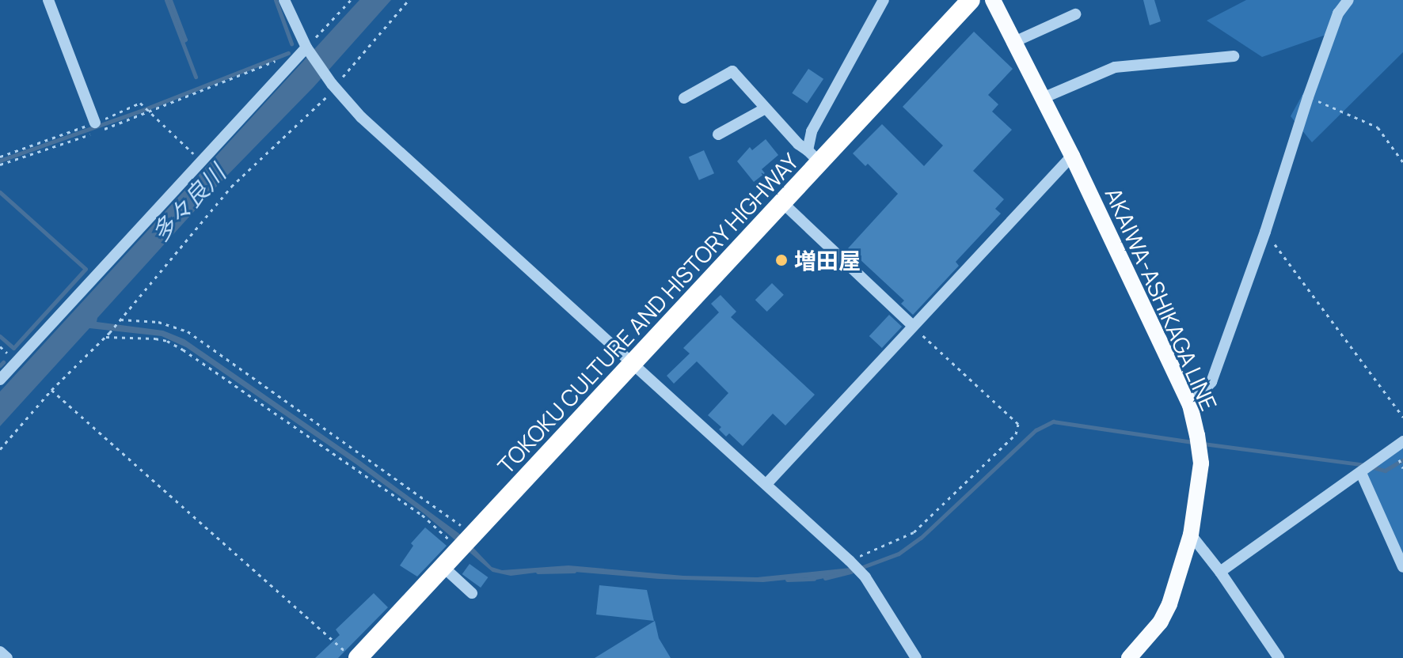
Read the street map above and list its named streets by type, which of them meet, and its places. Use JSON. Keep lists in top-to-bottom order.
{
  "streets": {
    "highway": ["TOKOKU CULTURE AND HISTORY HIGHWAY"],
    "main road": ["AKAIWA-ASHIKAGA LINE"]
  },
  "water": ["多々良川"],
  "places": ["増田屋"]
}
